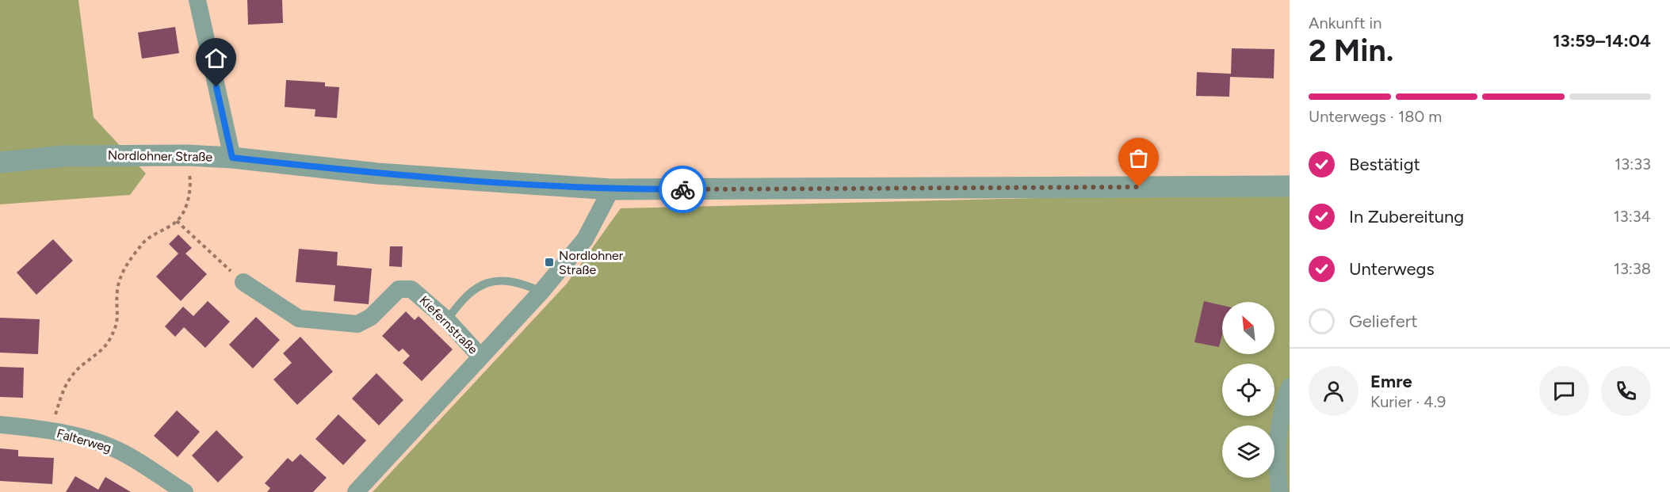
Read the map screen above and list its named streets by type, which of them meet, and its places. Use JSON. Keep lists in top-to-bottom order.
{
  "streets": {
    "street": ["Nordlohner Straße", "Kiefernstraße", "Falterweg"]
  },
  "crossings": [
    ["Nordlohner Straße", "Kiefernstraße"]
  ],
  "places": {
    "transit": ["Nordlohner Straße"]
  },
  "north": "top left",
  "page": {
    "heading": ["2 Min.", "Ankunft in", "13:59–14:04"],
    "panel": ["Emre", "Kurier · 4.9"],
    "bar": "Unterwegs · 180 m",
    "list": [
      ["Bestätigt", "13:33"],
      ["In Zubereitung", "13:34"],
      ["Unterwegs", "13:38"],
      "Geliefert"
    ]
  }
}
